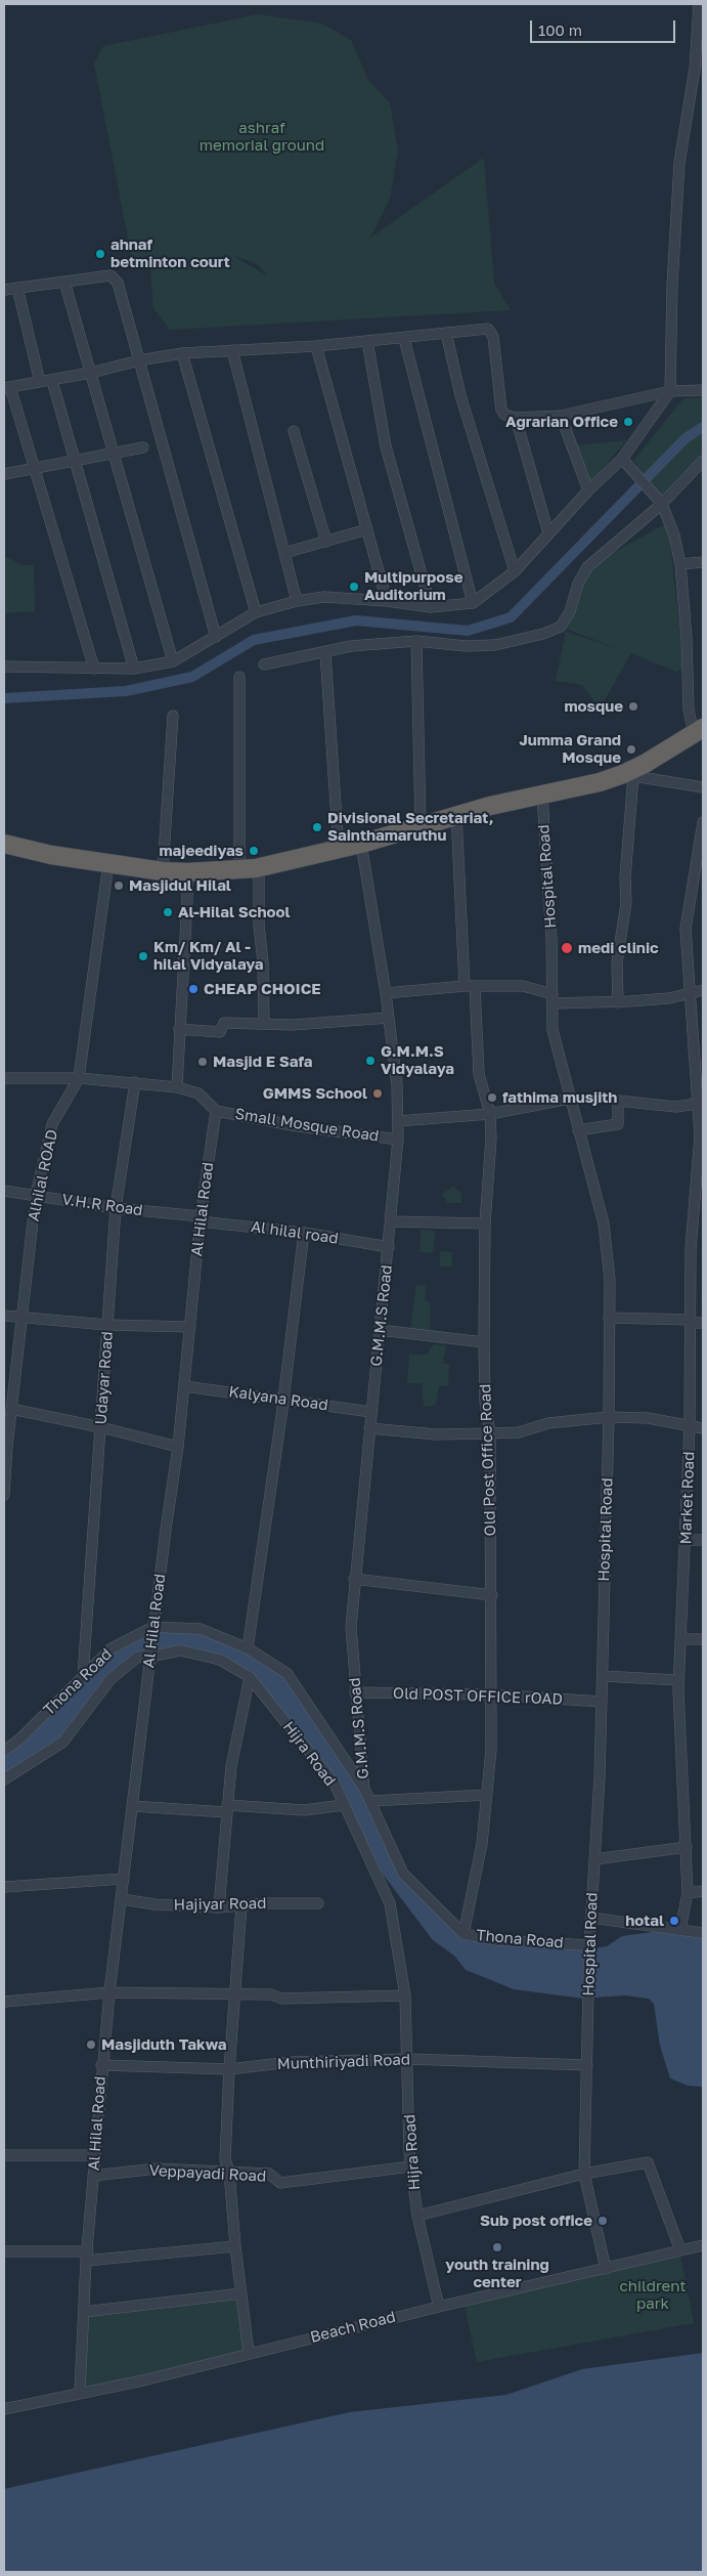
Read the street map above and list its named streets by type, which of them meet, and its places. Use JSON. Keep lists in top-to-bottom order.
{
  "streets": {
    "street": [
      "Hospital Road",
      "Small Mosque Road",
      "Alhilal ROAD",
      "V.H.R Road",
      "Al Hilal Road",
      "Al hilal road",
      "G.M.M.S Road",
      "Udayar Road",
      "Kalyana Road",
      "Old Post Office Road",
      "Market Road",
      "Thona Road",
      "Old POST OFFICE rOAD",
      "Hijra Road",
      "Hajiyar Road",
      "Munthiriyadi Road",
      "Veppayadi Road",
      "Beach Road"
    ]
  },
  "crossings": [
    ["Hospital Road", "Thona Road"],
    ["Hospital Road", "Old POST OFFICE rOAD"],
    ["Hospital Road", "Munthiriyadi Road"],
    ["Hospital Road", "Beach Road"],
    ["Small Mosque Road", "Al Hilal Road"],
    ["Small Mosque Road", "G.M.M.S Road"],
    ["Alhilal ROAD", "V.H.R Road"],
    ["V.H.R Road", "Al Hilal Road"],
    ["V.H.R Road", "Al hilal road"],
    ["V.H.R Road", "Udayar Road"],
    ["Al Hilal Road", "Al hilal road"],
    ["Al Hilal Road", "Kalyana Road"],
    ["Al Hilal Road", "Thona Road"],
    ["Al Hilal Road", "Hijra Road"],
    ["Al Hilal Road", "Hajiyar Road"],
    ["Al Hilal Road", "Munthiriyadi Road"],
    ["Al Hilal Road", "Veppayadi Road"],
    ["Al Hilal Road", "Beach Road"],
    ["Al hilal road", "G.M.M.S Road"],
    ["G.M.M.S Road", "Kalyana Road"],
    ["G.M.M.S Road", "Thona Road"],
    ["G.M.M.S Road", "Old POST OFFICE rOAD"],
    ["Udayar Road", "Thona Road"],
    ["Old Post Office Road", "Thona Road"],
    ["Old Post Office Road", "Old POST OFFICE rOAD"],
    ["Hijra Road", "Munthiriyadi Road"],
    ["Hijra Road", "Veppayadi Road"],
    ["Hijra Road", "Beach Road"]
  ],
  "parks": ["ashraf memorial ground", "childrent park"],
  "places": [
    "ahnaf betminton court",
    "Agrarian Office",
    "Multipurpose Auditorium",
    "mosque",
    "Jumma Grand Mosque",
    "Divisional Secretariat, Sainthamaruthu",
    "majeediyas",
    "Masjidul Hilal",
    "Al-Hilal School",
    "medi clinic",
    "Km/ Km/ Al - hilal Vidyalaya",
    "CHEAP CHOICE",
    "G.M.M.S Vidyalaya",
    "Masjid E Safa",
    "GMMS School",
    "fathima musjith",
    "hotal",
    "Masjiduth Takwa",
    "Sub post office",
    "youth training center"
  ],
  "scale_bar": "100 m"
}
